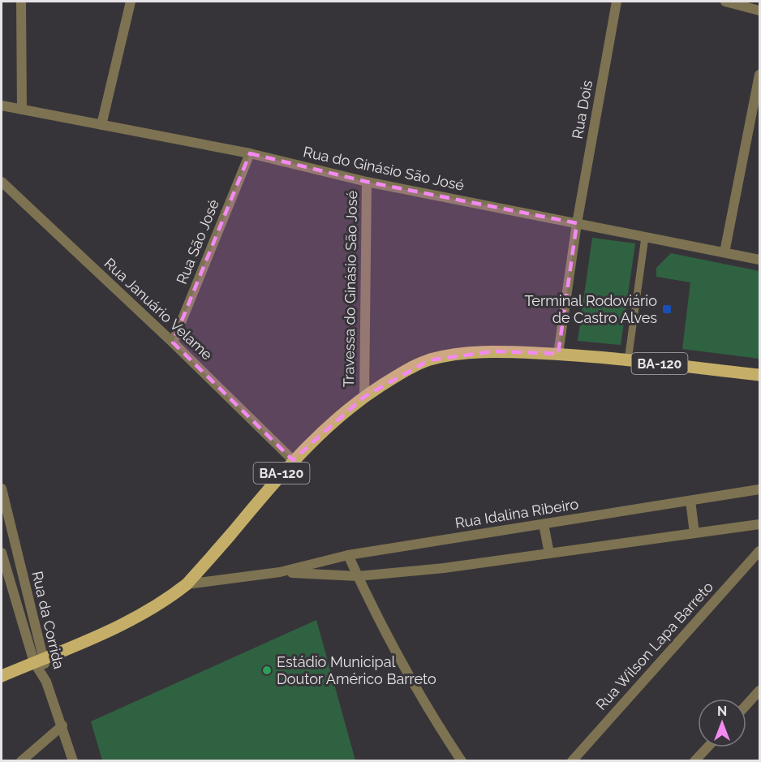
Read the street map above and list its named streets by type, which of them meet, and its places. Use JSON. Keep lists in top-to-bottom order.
{
  "streets": {
    "main road": ["BA-120"],
    "street": [
      "Rua Dois",
      "Rua do Ginásio São José",
      "Rua São José",
      "Travessa do Ginásio São José",
      "Rua Januário Velame",
      "Rua Idalina Ribeiro",
      "Rua da Corrida",
      "Rua Wilson Lapa Barreto"
    ]
  },
  "crossings": [
    ["Rua Dois", "Rua do Ginásio São José"],
    ["Rua Dois", "BA-120"],
    ["Rua do Ginásio São José", "Rua São José"],
    ["Rua do Ginásio São José", "Travessa do Ginásio São José"],
    ["Rua São José", "Rua Januário Velame"],
    ["Travessa do Ginásio São José", "BA-120"],
    ["Rua Januário Velame", "BA-120"],
    ["BA-120", "Rua Idalina Ribeiro"],
    ["BA-120", "Rua da Corrida"]
  ],
  "places": {
    "transit": ["Terminal Rodoviário de Castro Alves"],
    "other": ["Estádio Municipal Doutor Américo Barreto"]
  },
  "north": "top"
}
